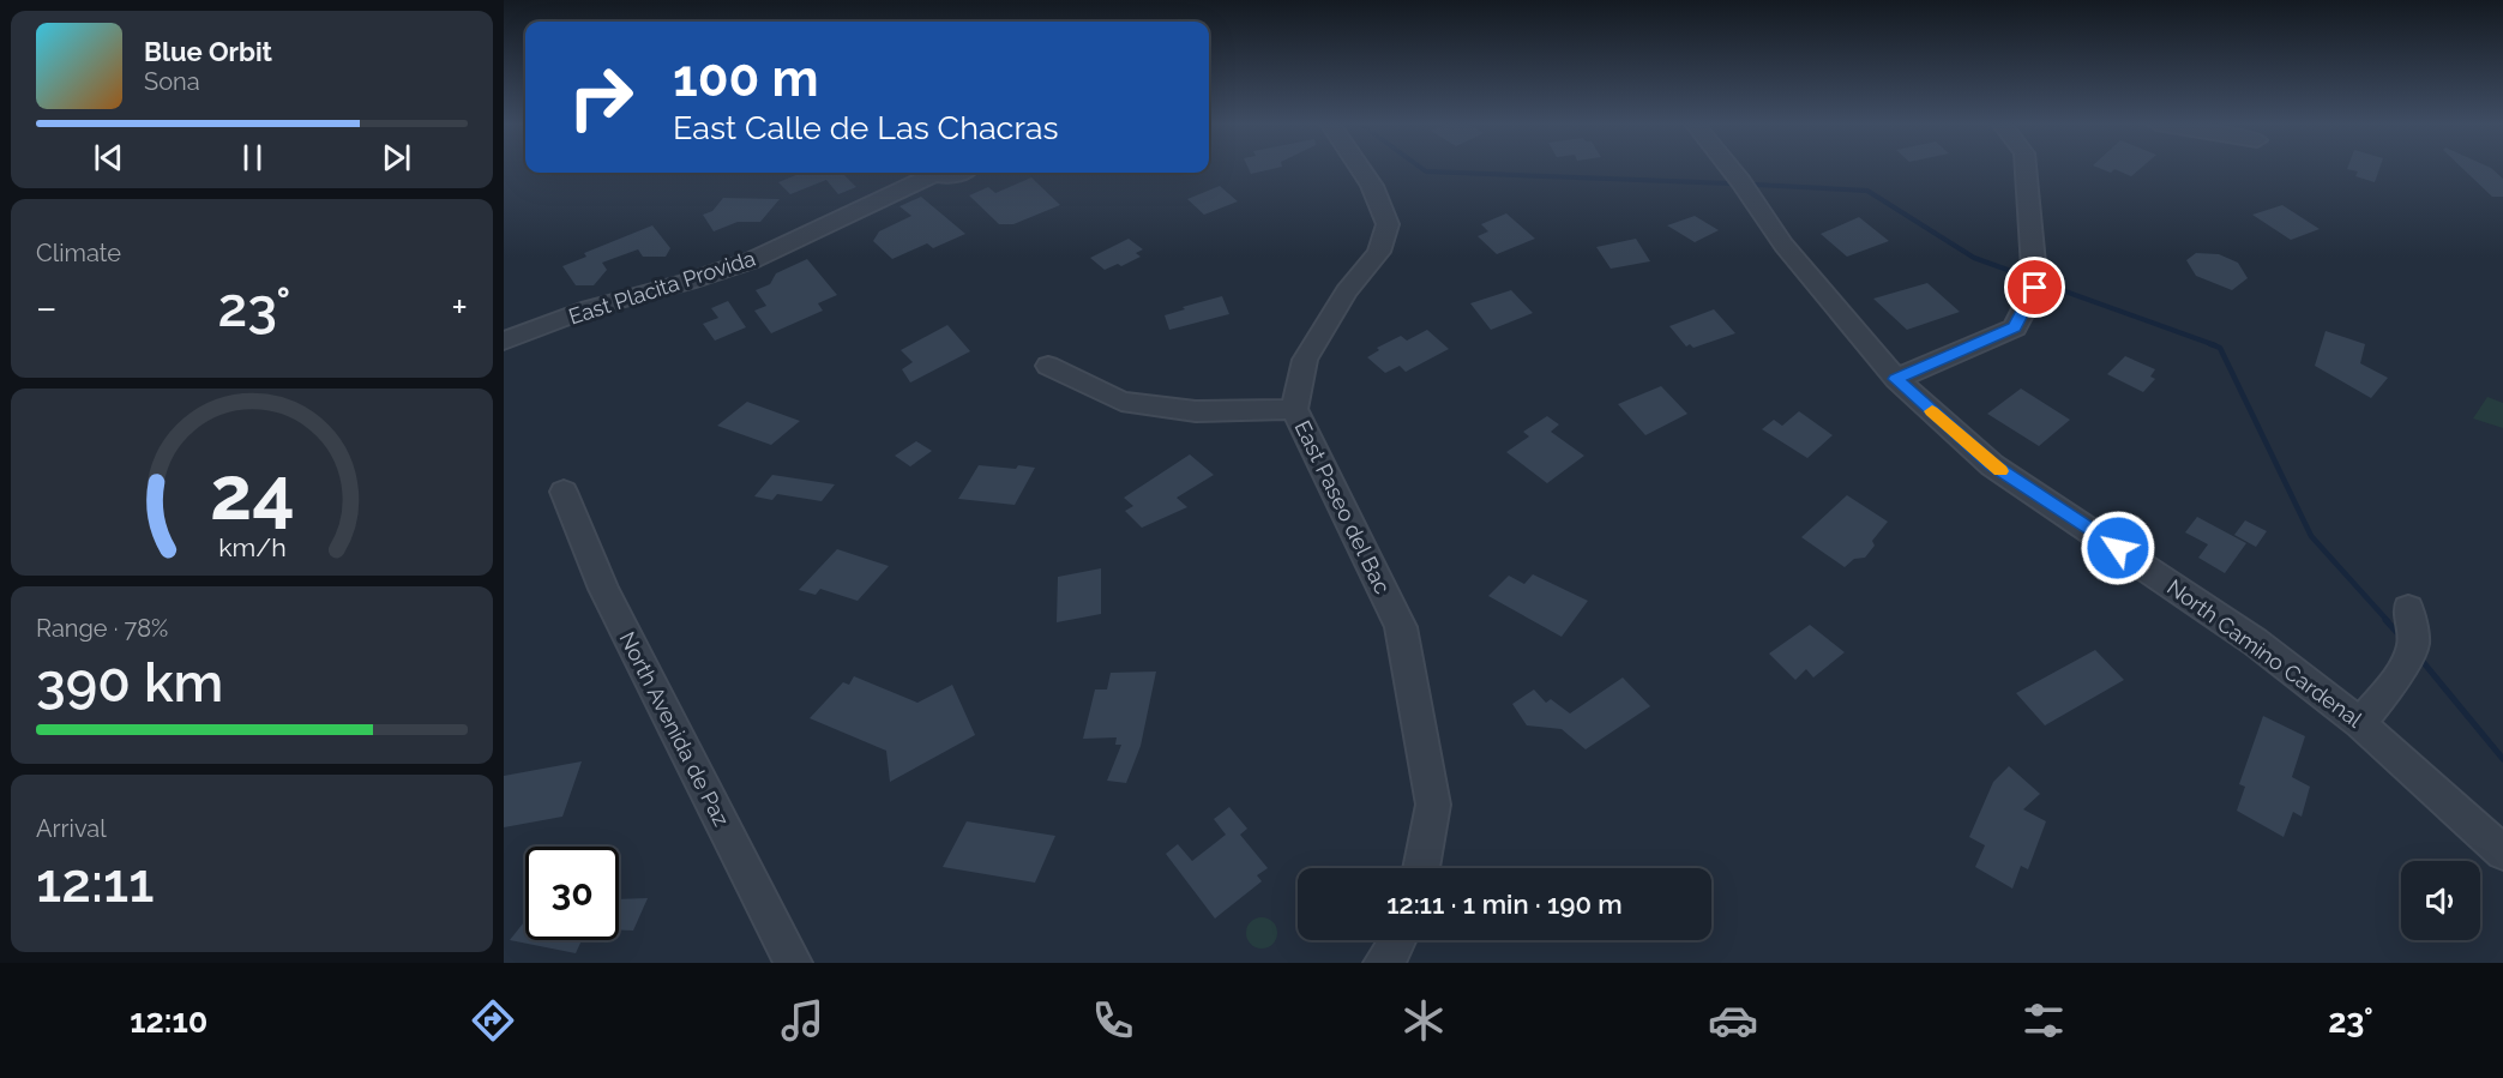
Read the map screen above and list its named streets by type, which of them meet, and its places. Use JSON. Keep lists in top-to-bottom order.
{
  "streets": {
    "street": [
      "East Placita Provida",
      "East Paseo del Bac",
      "North Camino Cardenal",
      "North Avenida de Paz"
    ]
  },
  "page": {
    "turn": ["100 m", "East Calle de Las Chacras"],
    "song": ["Blue Orbit", "Sona"],
    "tile": [
      "Climate",
      ["Range · 78%", "390 km"],
      ["Arrival", "12:11"]
    ],
    "heat": ["−", "23°", "+"],
    "limit": "30",
    "trip": "12:11 · 1 min · 190 m",
    "tabs": ["12:10", "23°"],
    "gauge": ["24", "km/h"]
  }
}
